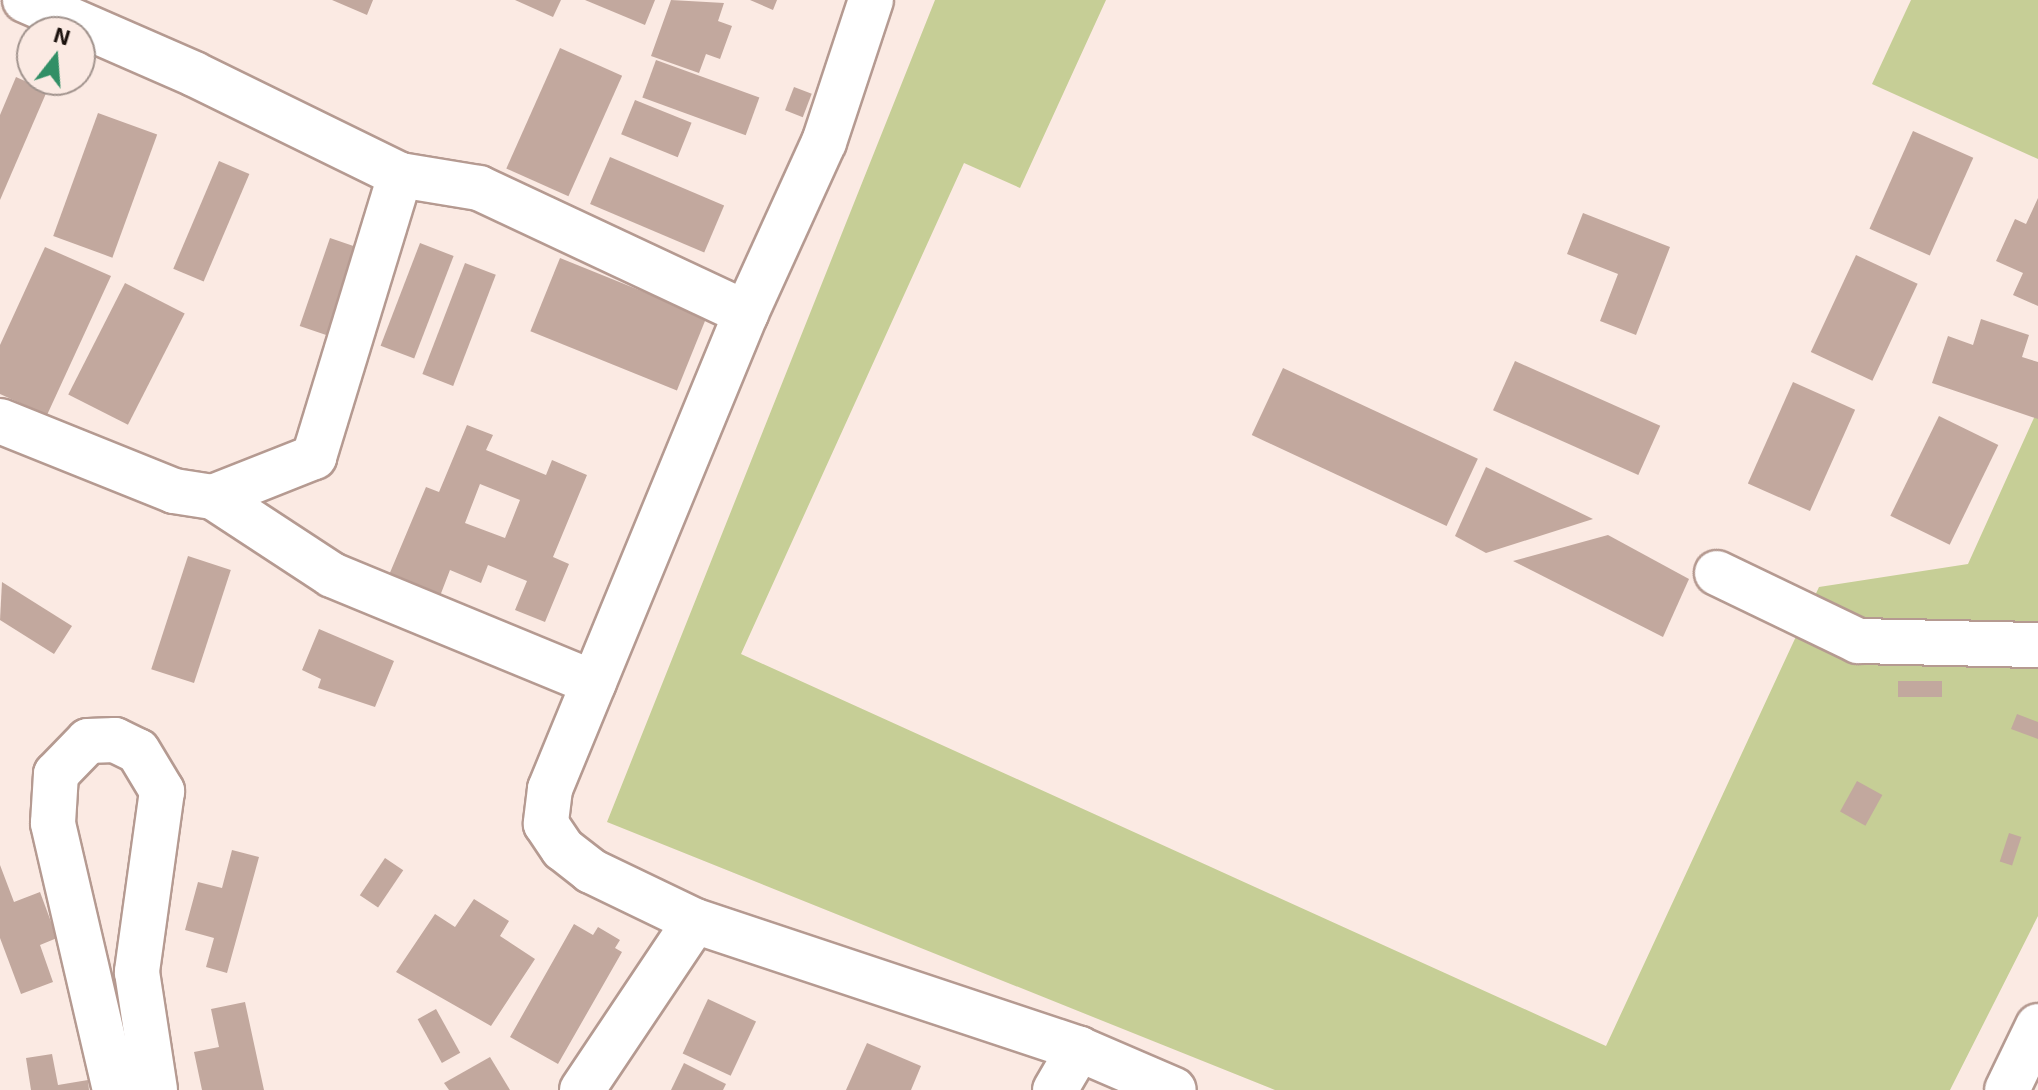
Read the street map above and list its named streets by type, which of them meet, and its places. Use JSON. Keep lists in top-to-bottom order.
{
  "north": "top"
}
